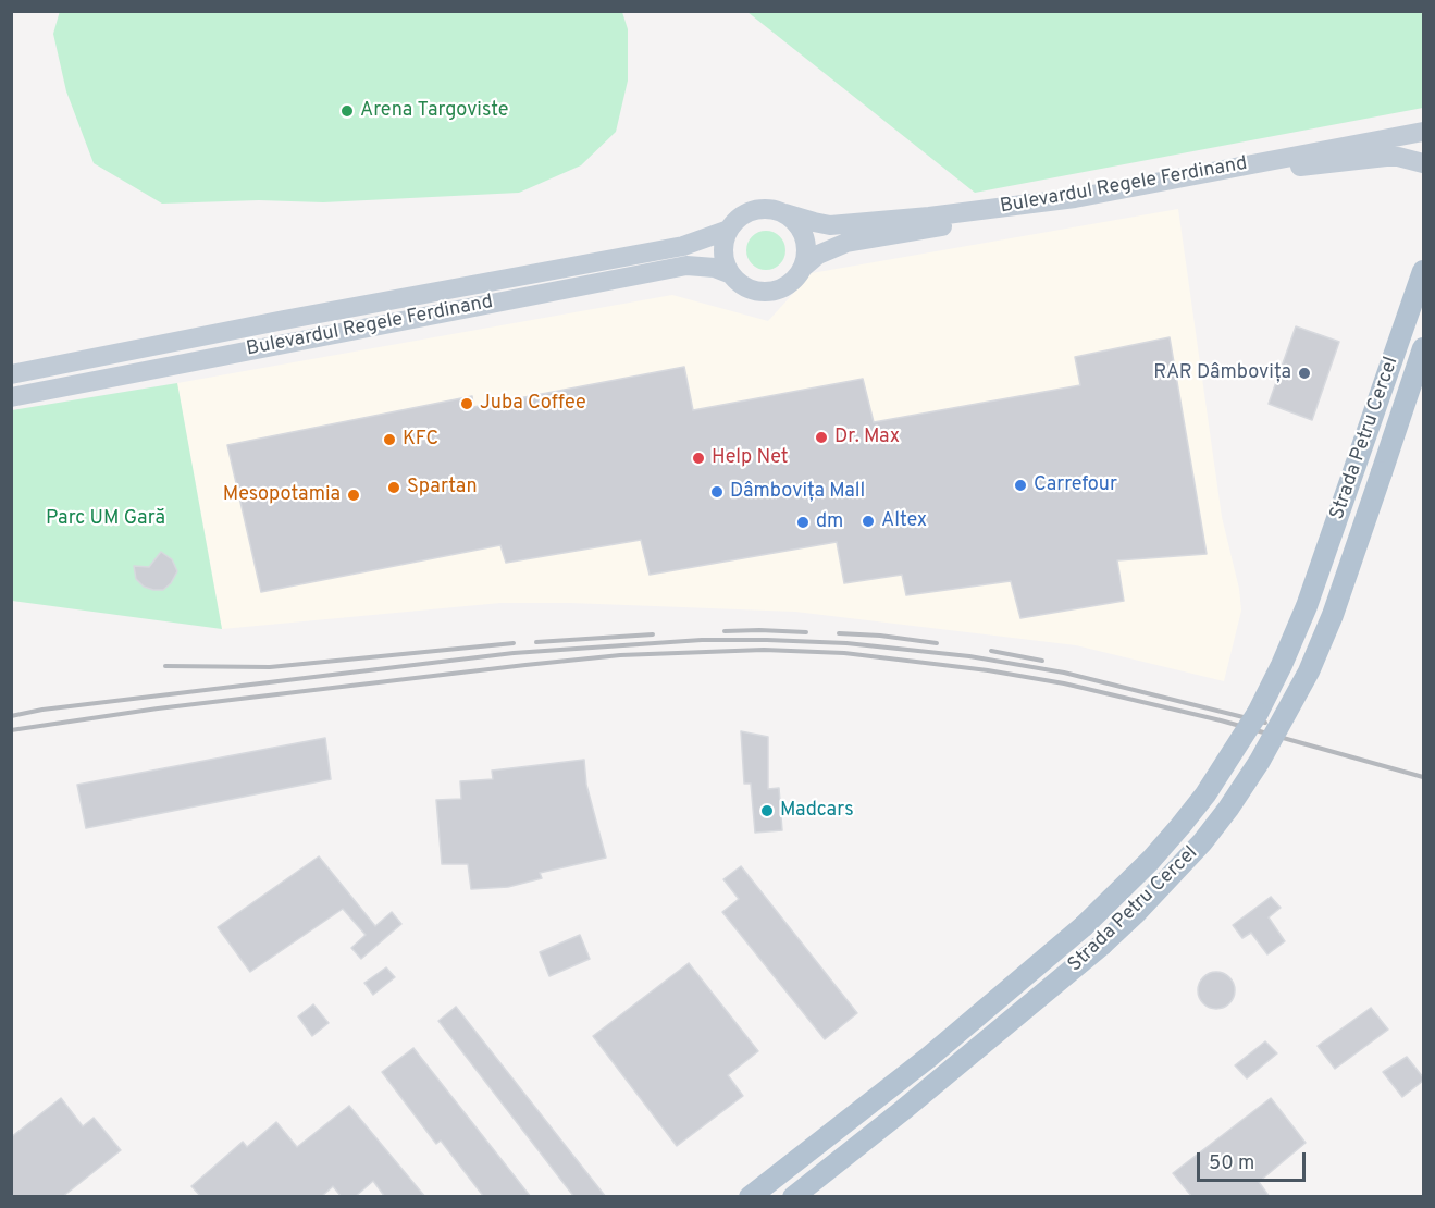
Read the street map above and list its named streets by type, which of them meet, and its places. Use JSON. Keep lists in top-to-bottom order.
{
  "streets": {
    "main road": ["Bulevardul Regele Ferdinand", "Strada Petru Cercel"]
  },
  "parks": ["Parc UM Gară"],
  "places": [
    "Arena Targoviste",
    "RAR Dâmbovița",
    "Juba Coffee",
    "Dr. Max",
    "KFC",
    "Help Net",
    "Carrefour",
    "Spartan",
    "Dâmbovița Mall",
    "Mesopotamia",
    "Altex",
    "dm",
    "Madcars"
  ],
  "scale_bar": "50 m"
}
